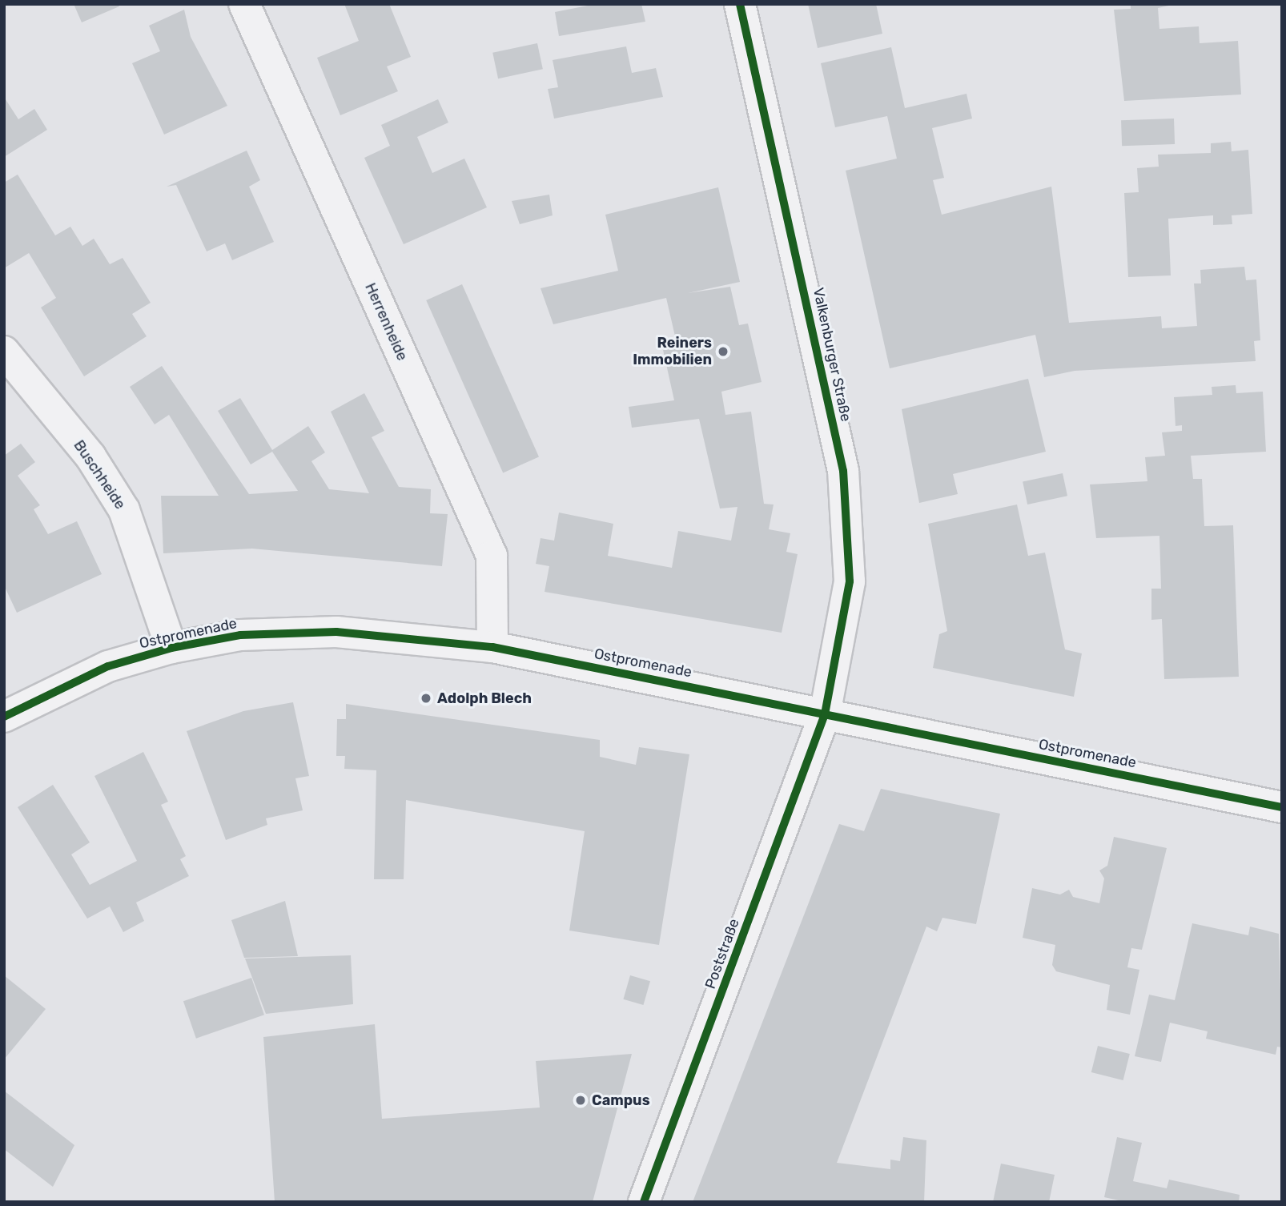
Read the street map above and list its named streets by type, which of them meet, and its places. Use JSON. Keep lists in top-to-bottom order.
{
  "streets": {
    "street": [
      "Herrenheide",
      "Valkenburger Straße",
      "Buschheide",
      "Ostpromenade",
      "Poststraße"
    ]
  },
  "crossings": [
    ["Herrenheide", "Ostpromenade"],
    ["Valkenburger Straße", "Ostpromenade"],
    ["Valkenburger Straße", "Poststraße"],
    ["Buschheide", "Ostpromenade"],
    ["Ostpromenade", "Poststraße"]
  ],
  "places": ["Reiners Immobilien", "Adolph Blech", "Campus"]
}
